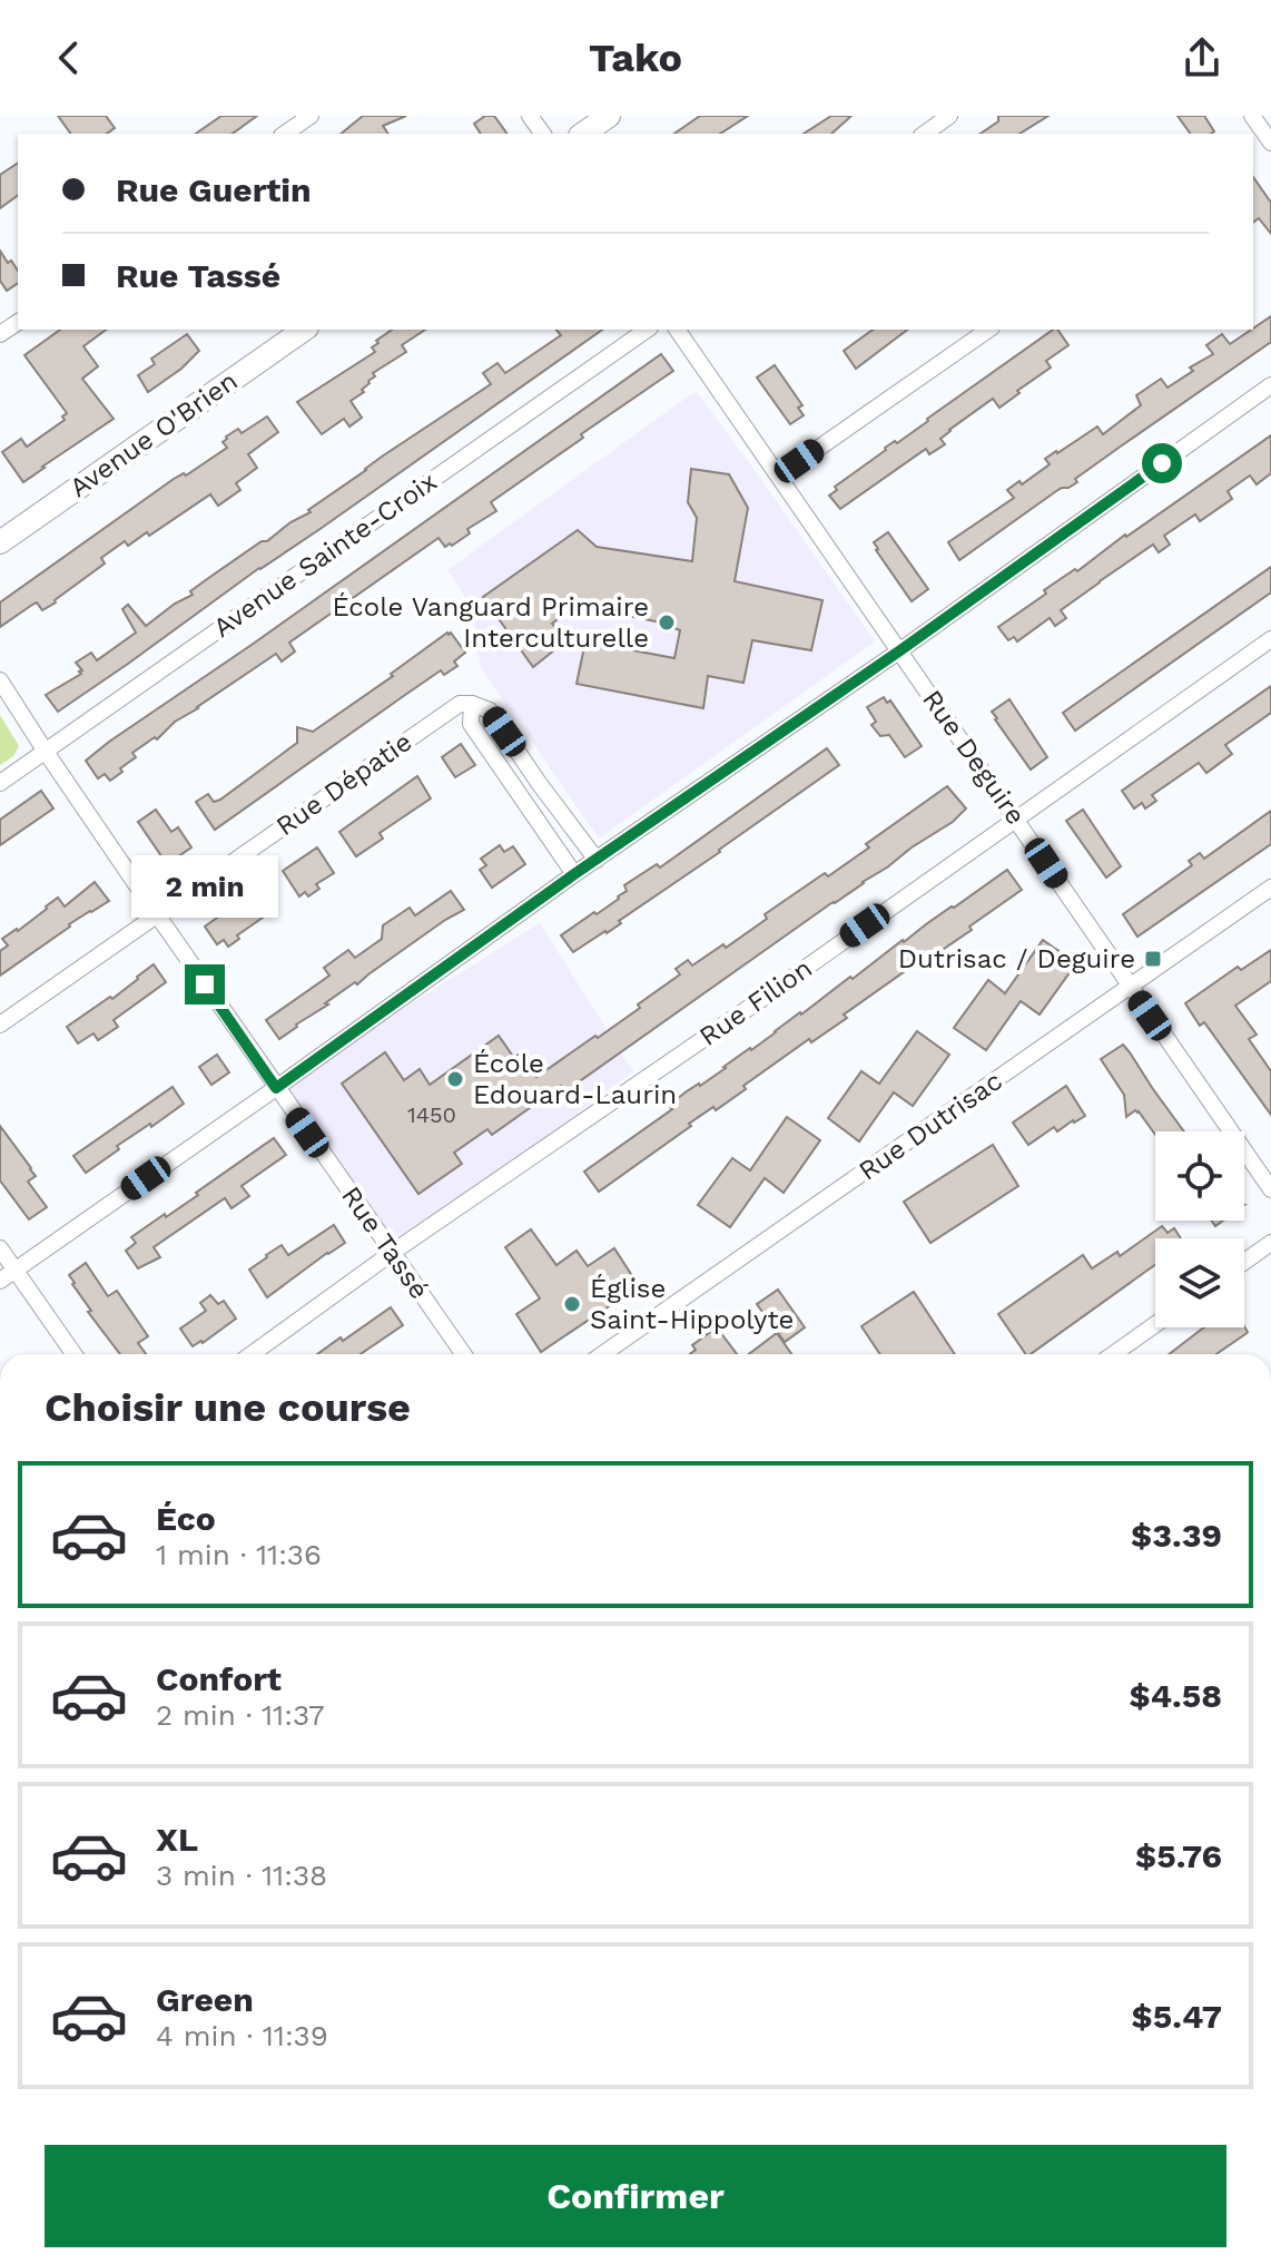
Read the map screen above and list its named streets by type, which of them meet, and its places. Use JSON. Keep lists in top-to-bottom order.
{
  "streets": {
    "street": [
      "Avenue O'Brien",
      "Avenue Sainte-Croix",
      "Rue Deguire",
      "Rue Dépatie",
      "Rue Filion",
      "Rue Dutrisac",
      "Rue Tassé"
    ]
  },
  "crossings": [
    ["Avenue Sainte-Croix", "Rue Tassé"],
    ["Rue Deguire", "Rue Filion"],
    ["Rue Deguire", "Rue Dutrisac"],
    ["Rue Dépatie", "Rue Tassé"],
    ["Rue Filion", "Rue Tassé"]
  ],
  "places": {
    "other": ["École Vanguard Primaire Interculturelle", "École Edouard-Laurin", "Église Saint-Hippolyte"],
    "transit": ["Dutrisac / Deguire"]
  },
  "house_numbers": ["1450"],
  "page": {
    "header": "Tako",
    "banner": ["Rue Guertin", "Rue Tassé"],
    "bubble": "2 min",
    "heading": "Choisir une course",
    "list": [
      {
        "name": "Éco",
        "note": "1 min · 11:36",
        "value": "$3.39"
      },
      {
        "name": "Confort",
        "note": "2 min · 11:37",
        "value": "$4.58"
      },
      {
        "name": "XL",
        "note": "3 min · 11:38",
        "value": "$5.76"
      },
      {
        "name": "Green",
        "note": "4 min · 11:39",
        "value": "$5.47"
      }
    ],
    "buttons": "Confirmer"
  }
}
